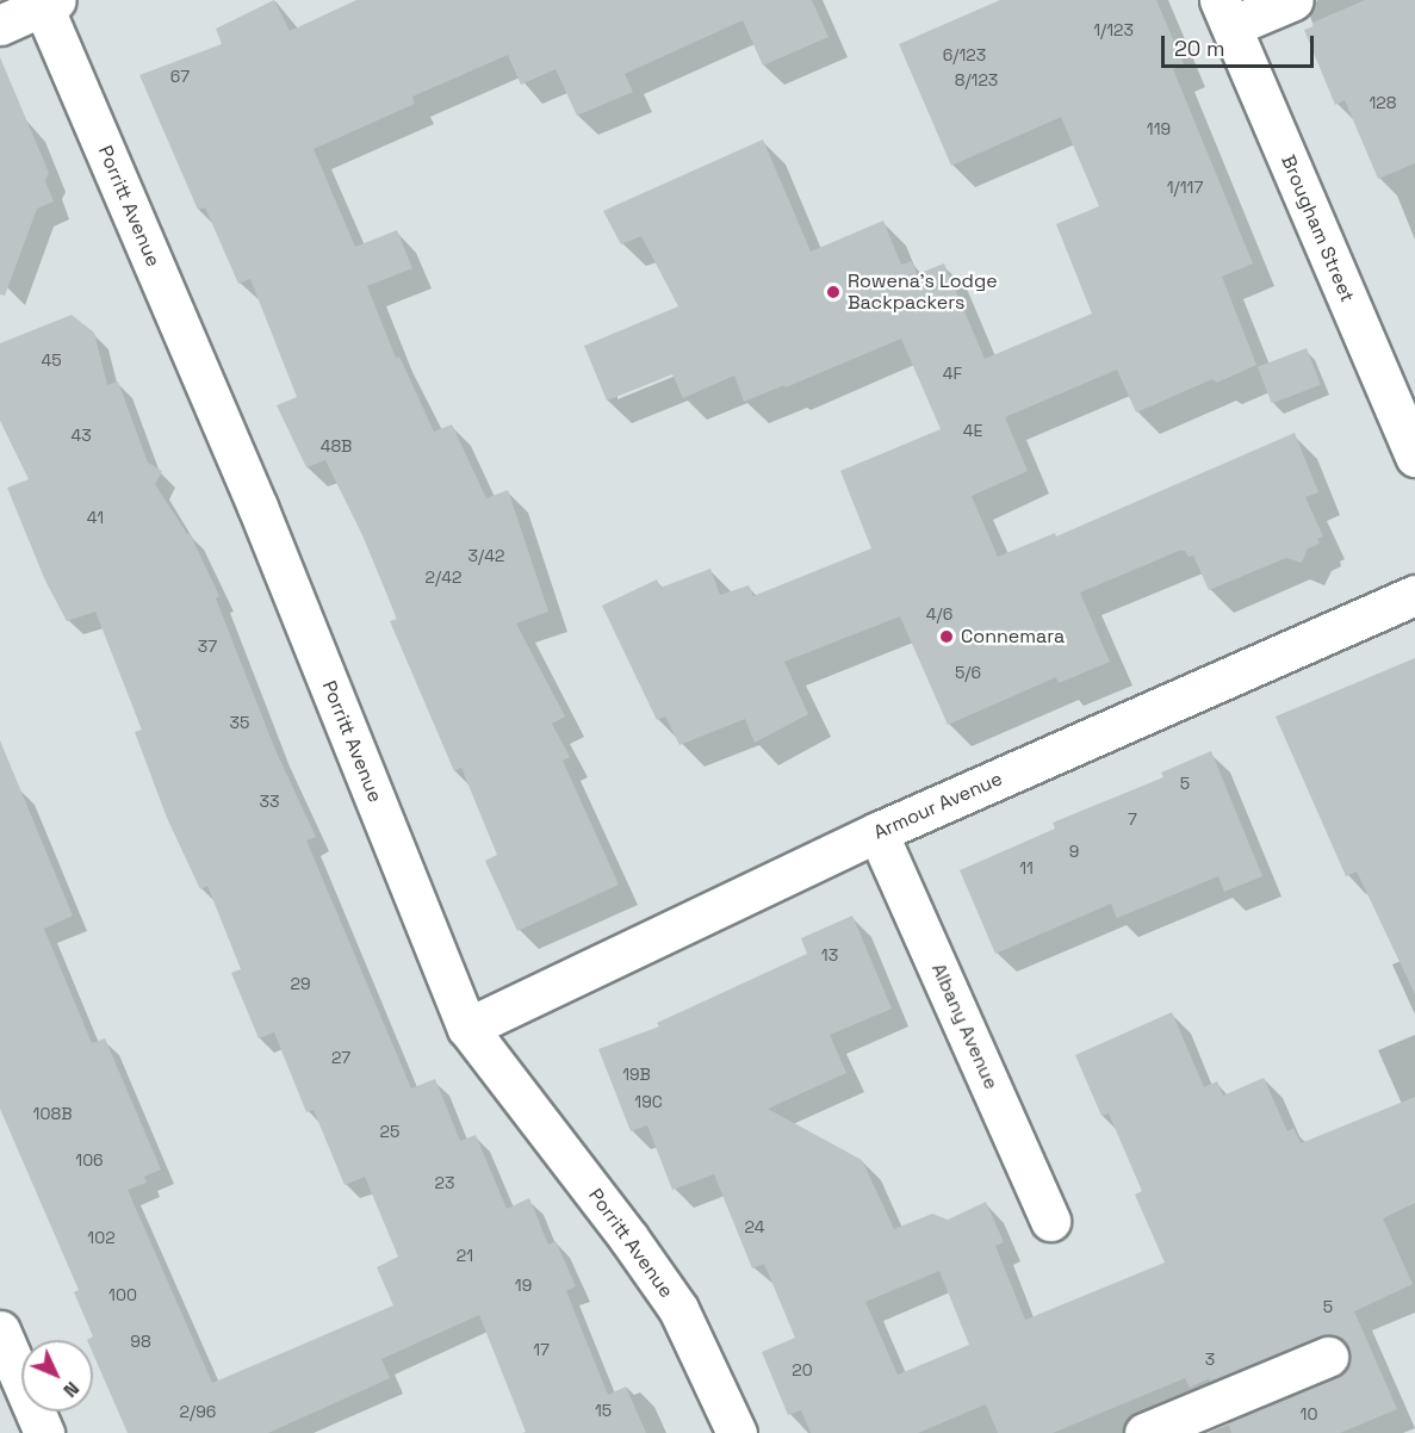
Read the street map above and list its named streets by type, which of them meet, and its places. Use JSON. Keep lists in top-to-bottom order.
{
  "streets": {
    "street": [
      "Porritt Avenue",
      "Brougham Street",
      "Armour Avenue",
      "Albany Avenue"
    ]
  },
  "crossings": [
    ["Porritt Avenue", "Armour Avenue"],
    ["Armour Avenue", "Albany Avenue"]
  ],
  "places": ["Rowena's Lodge Backpackers", "Connemara"],
  "house_numbers": [
    "1/123",
    "6/123",
    "67",
    "8/123",
    "128",
    "119",
    "1/117",
    "45",
    "4F",
    "4E",
    "43",
    "48B",
    "41",
    "3/42",
    "2/42",
    "4/6",
    "37",
    "5/6",
    "35",
    "5",
    "33",
    "7",
    "9",
    "11",
    "13",
    "29",
    "27",
    "19B",
    "19C",
    "108B",
    "25",
    "106",
    "23",
    "24",
    "102",
    "21",
    "19",
    "100",
    "5",
    "98",
    "17",
    "3",
    "20",
    "15",
    "2/96",
    "10"
  ],
  "scale_bar": "20 m",
  "north": "bottom right"
}
